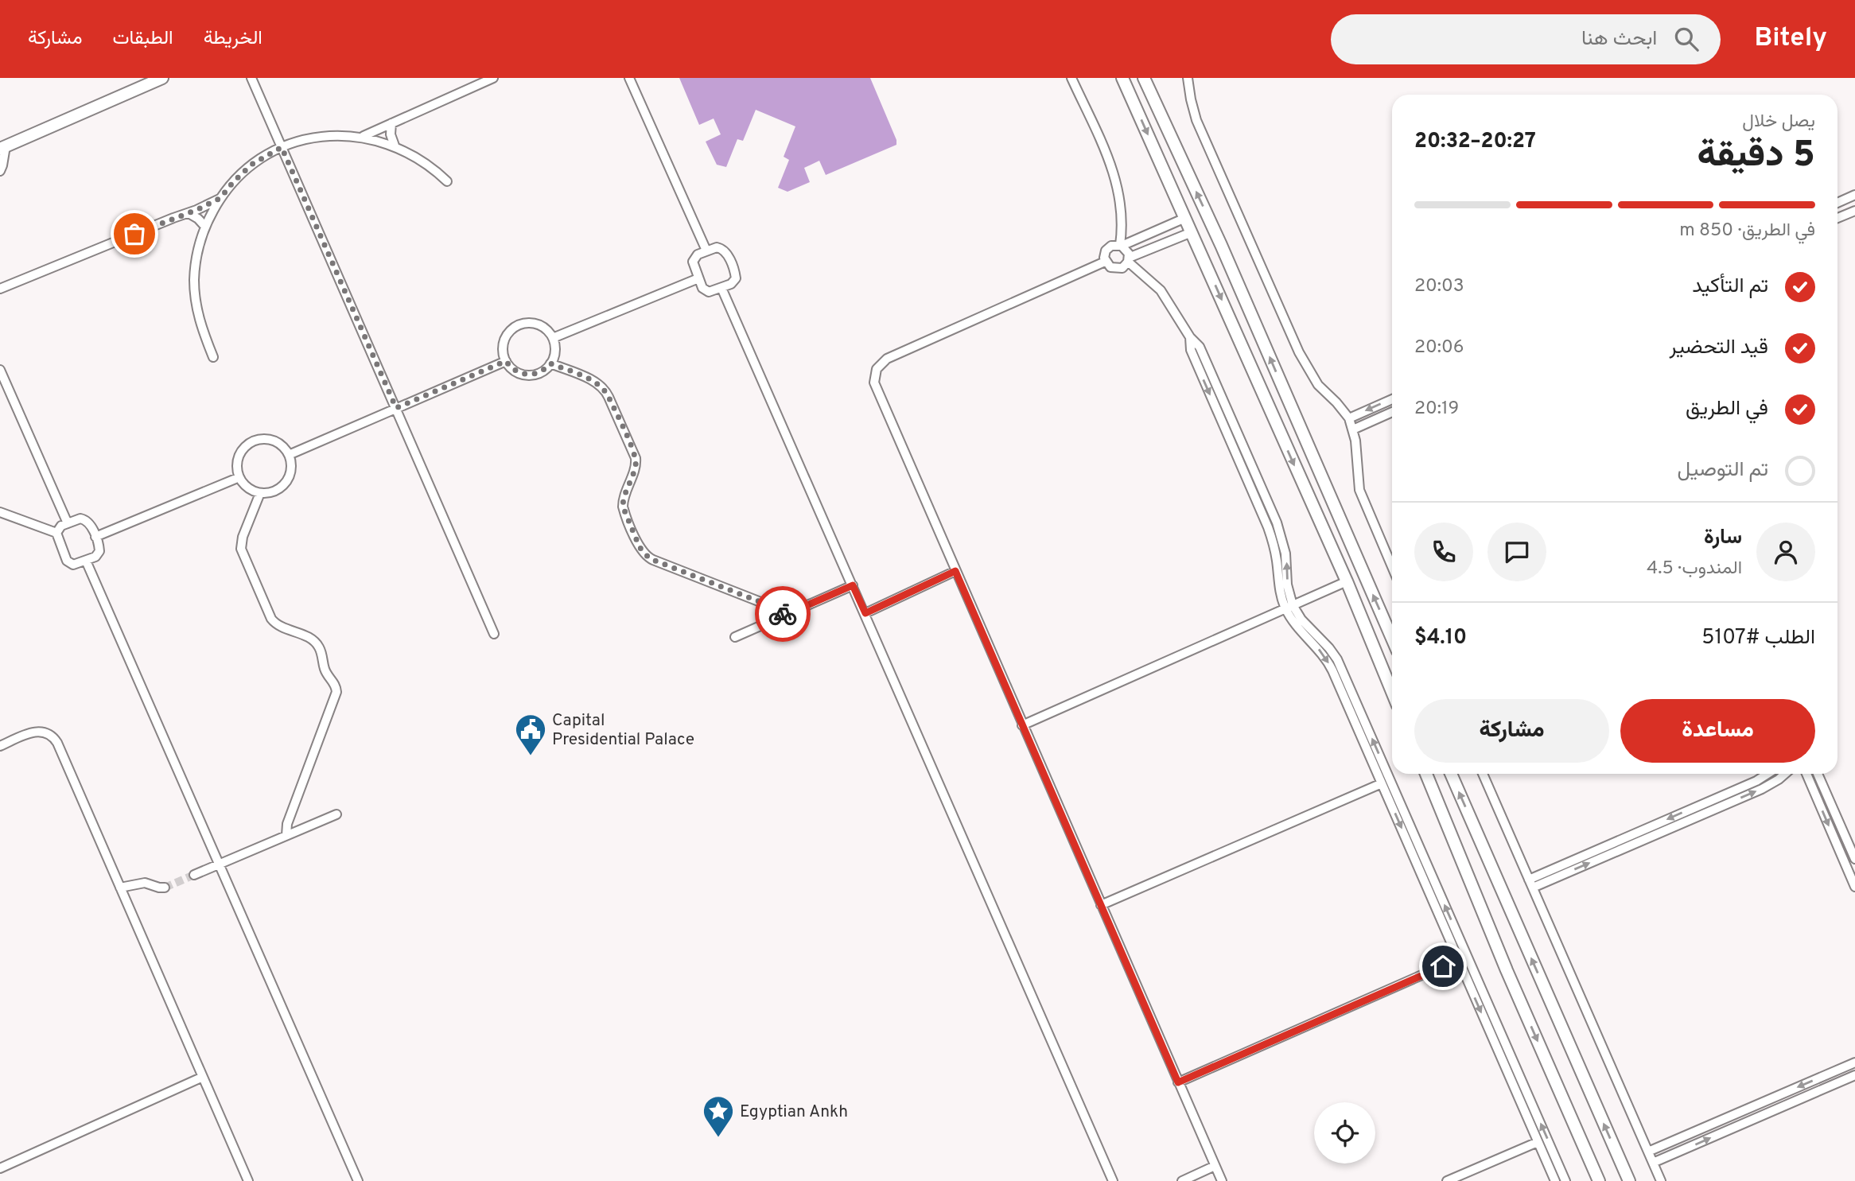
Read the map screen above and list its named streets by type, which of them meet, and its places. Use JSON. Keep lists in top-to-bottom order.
{
  "places": {
    "public building": ["Capital Presidential Palace"],
    "place": ["Egyptian Ankh"]
  },
  "page": {
    "header": "Bitely",
    "search": "ابحث هنا",
    "nav": ["الخريطة", "الطبقات", "مشاركة"],
    "heading": ["5 دقيقة", "يصل خلال", "20:27–20:32"],
    "panel": [
      "سارة",
      "المندوب · 4.5",
      "الطلب #5107",
      "$4.10"
    ],
    "bar": "في الطريق · 850 m",
    "list": [
      ["تم التأكيد", "20:03"],
      ["قيد التحضير", "20:06"],
      ["في الطريق", "20:19"],
      "تم التوصيل"
    ],
    "buttons": ["مساعدة", "مشاركة"]
  }
}
